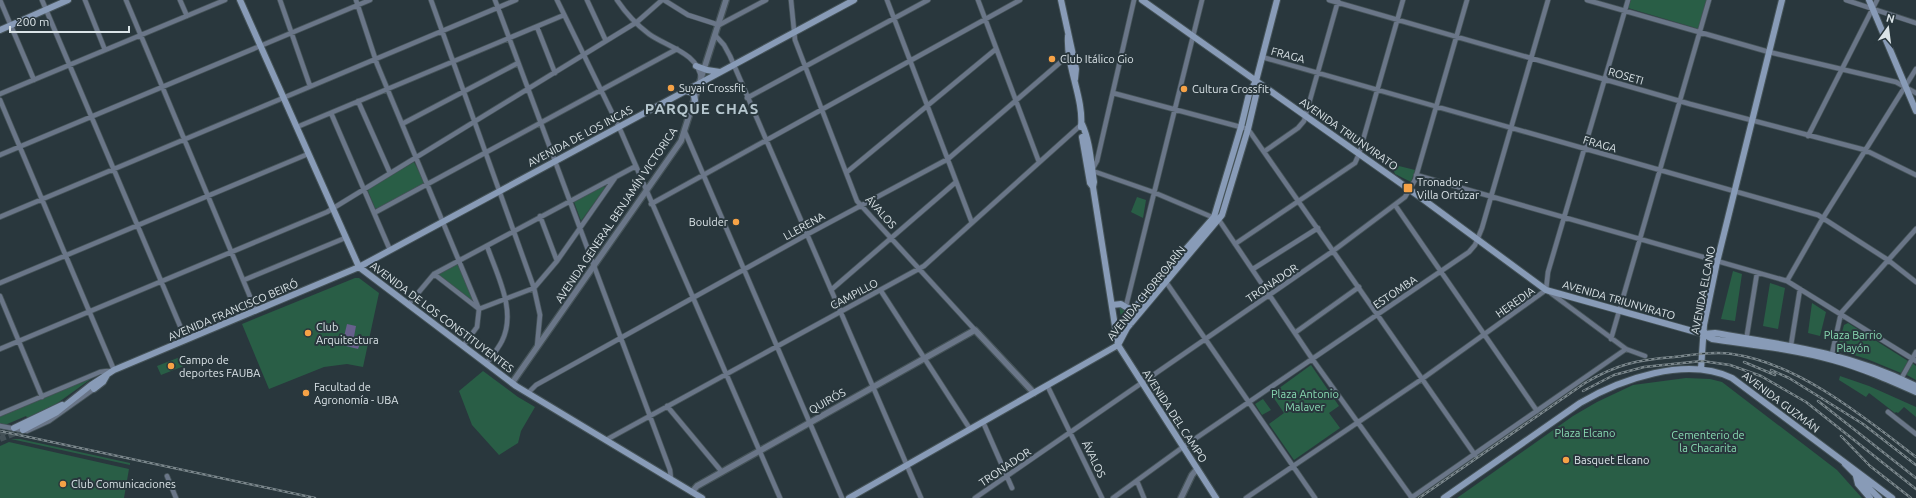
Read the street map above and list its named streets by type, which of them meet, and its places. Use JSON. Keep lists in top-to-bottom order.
{
  "streets": {
    "main road": [
      "AVENIDA TRIUNVIRATO",
      "AVENIDA DE LOS INCAS",
      "AVENIDA ELCANO",
      "AVENIDA CHORROARÍN",
      "AVENIDA FRANCISCO BEIRÓ",
      "AVENIDA DE LOS CONSTITUYENTES",
      "AVENIDA GUZMÁN",
      "AVENIDA DEL CAMPO"
    ],
    "street": [
      "FRAGA",
      "ROSETI",
      "ÁVALOS",
      "AVENIDA GENERAL BENJAMÍN VICTORICA",
      "LLERENA",
      "TRONADOR",
      "ESTOMBA",
      "CAMPILLO",
      "HEREDIA",
      "QUIRÓS"
    ]
  },
  "crossings": [
    ["FRAGA", "TRONADOR"],
    ["FRAGA", "AVENIDA ELCANO"],
    ["FRAGA", "ESTOMBA"],
    ["FRAGA", "AVENIDA CHORROARÍN"],
    ["FRAGA", "HEREDIA"],
    ["ROSETI", "TRONADOR"],
    ["ROSETI", "AVENIDA ELCANO"],
    ["ROSETI", "ESTOMBA"],
    ["ROSETI", "HEREDIA"],
    ["AVENIDA TRIUNVIRATO", "TRONADOR"],
    ["AVENIDA TRIUNVIRATO", "AVENIDA ELCANO"],
    ["AVENIDA TRIUNVIRATO", "ESTOMBA"],
    ["AVENIDA TRIUNVIRATO", "AVENIDA CHORROARÍN"],
    ["AVENIDA TRIUNVIRATO", "HEREDIA"],
    ["AVENIDA DE LOS INCAS", "ÁVALOS"],
    ["AVENIDA DE LOS INCAS", "AVENIDA GENERAL BENJAMÍN VICTORICA"],
    ["AVENIDA DE LOS INCAS", "AVENIDA FRANCISCO BEIRÓ"],
    ["AVENIDA DE LOS INCAS", "AVENIDA DE LOS CONSTITUYENTES"],
    ["ÁVALOS", "LLERENA"],
    ["ÁVALOS", "TRONADOR"],
    ["ÁVALOS", "AVENIDA CHORROARÍN"],
    ["ÁVALOS", "CAMPILLO"],
    ["ÁVALOS", "QUIRÓS"],
    ["AVENIDA GENERAL BENJAMÍN VICTORICA", "AVENIDA DE LOS CONSTITUYENTES"],
    ["LLERENA", "AVENIDA DE LOS CONSTITUYENTES"],
    ["TRONADOR", "AVENIDA DEL CAMPO"],
    ["AVENIDA ELCANO", "AVENIDA GUZMÁN"],
    ["ESTOMBA", "AVENIDA DEL CAMPO"],
    ["AVENIDA CHORROARÍN", "AVENIDA DEL CAMPO"],
    ["CAMPILLO", "AVENIDA DE LOS CONSTITUYENTES"],
    ["AVENIDA FRANCISCO BEIRÓ", "AVENIDA DE LOS CONSTITUYENTES"],
    ["AVENIDA DE LOS CONSTITUYENTES", "QUIRÓS"]
  ],
  "districts": ["PARQUE CHAS"],
  "parks": [
    "Plaza Barrio Playón",
    "Plaza Antonio Malaver",
    "Plaza Elcano",
    "Cementerio de la Chacarita"
  ],
  "places": {
    "other": [
      "Club Itálico Gio",
      "Suyai Crossfit",
      "Cultura Crossfit",
      "Boulder",
      "Club Arquitectura",
      "Campo de deportes FAUBA",
      "Facultad de Agronomía - UBA",
      "Basquet Elcano",
      "Club Comunicaciones"
    ],
    "transit": ["Tronador - Villa Ortúzar"]
  },
  "scale_bar": "200 m",
  "north": "top"
}
